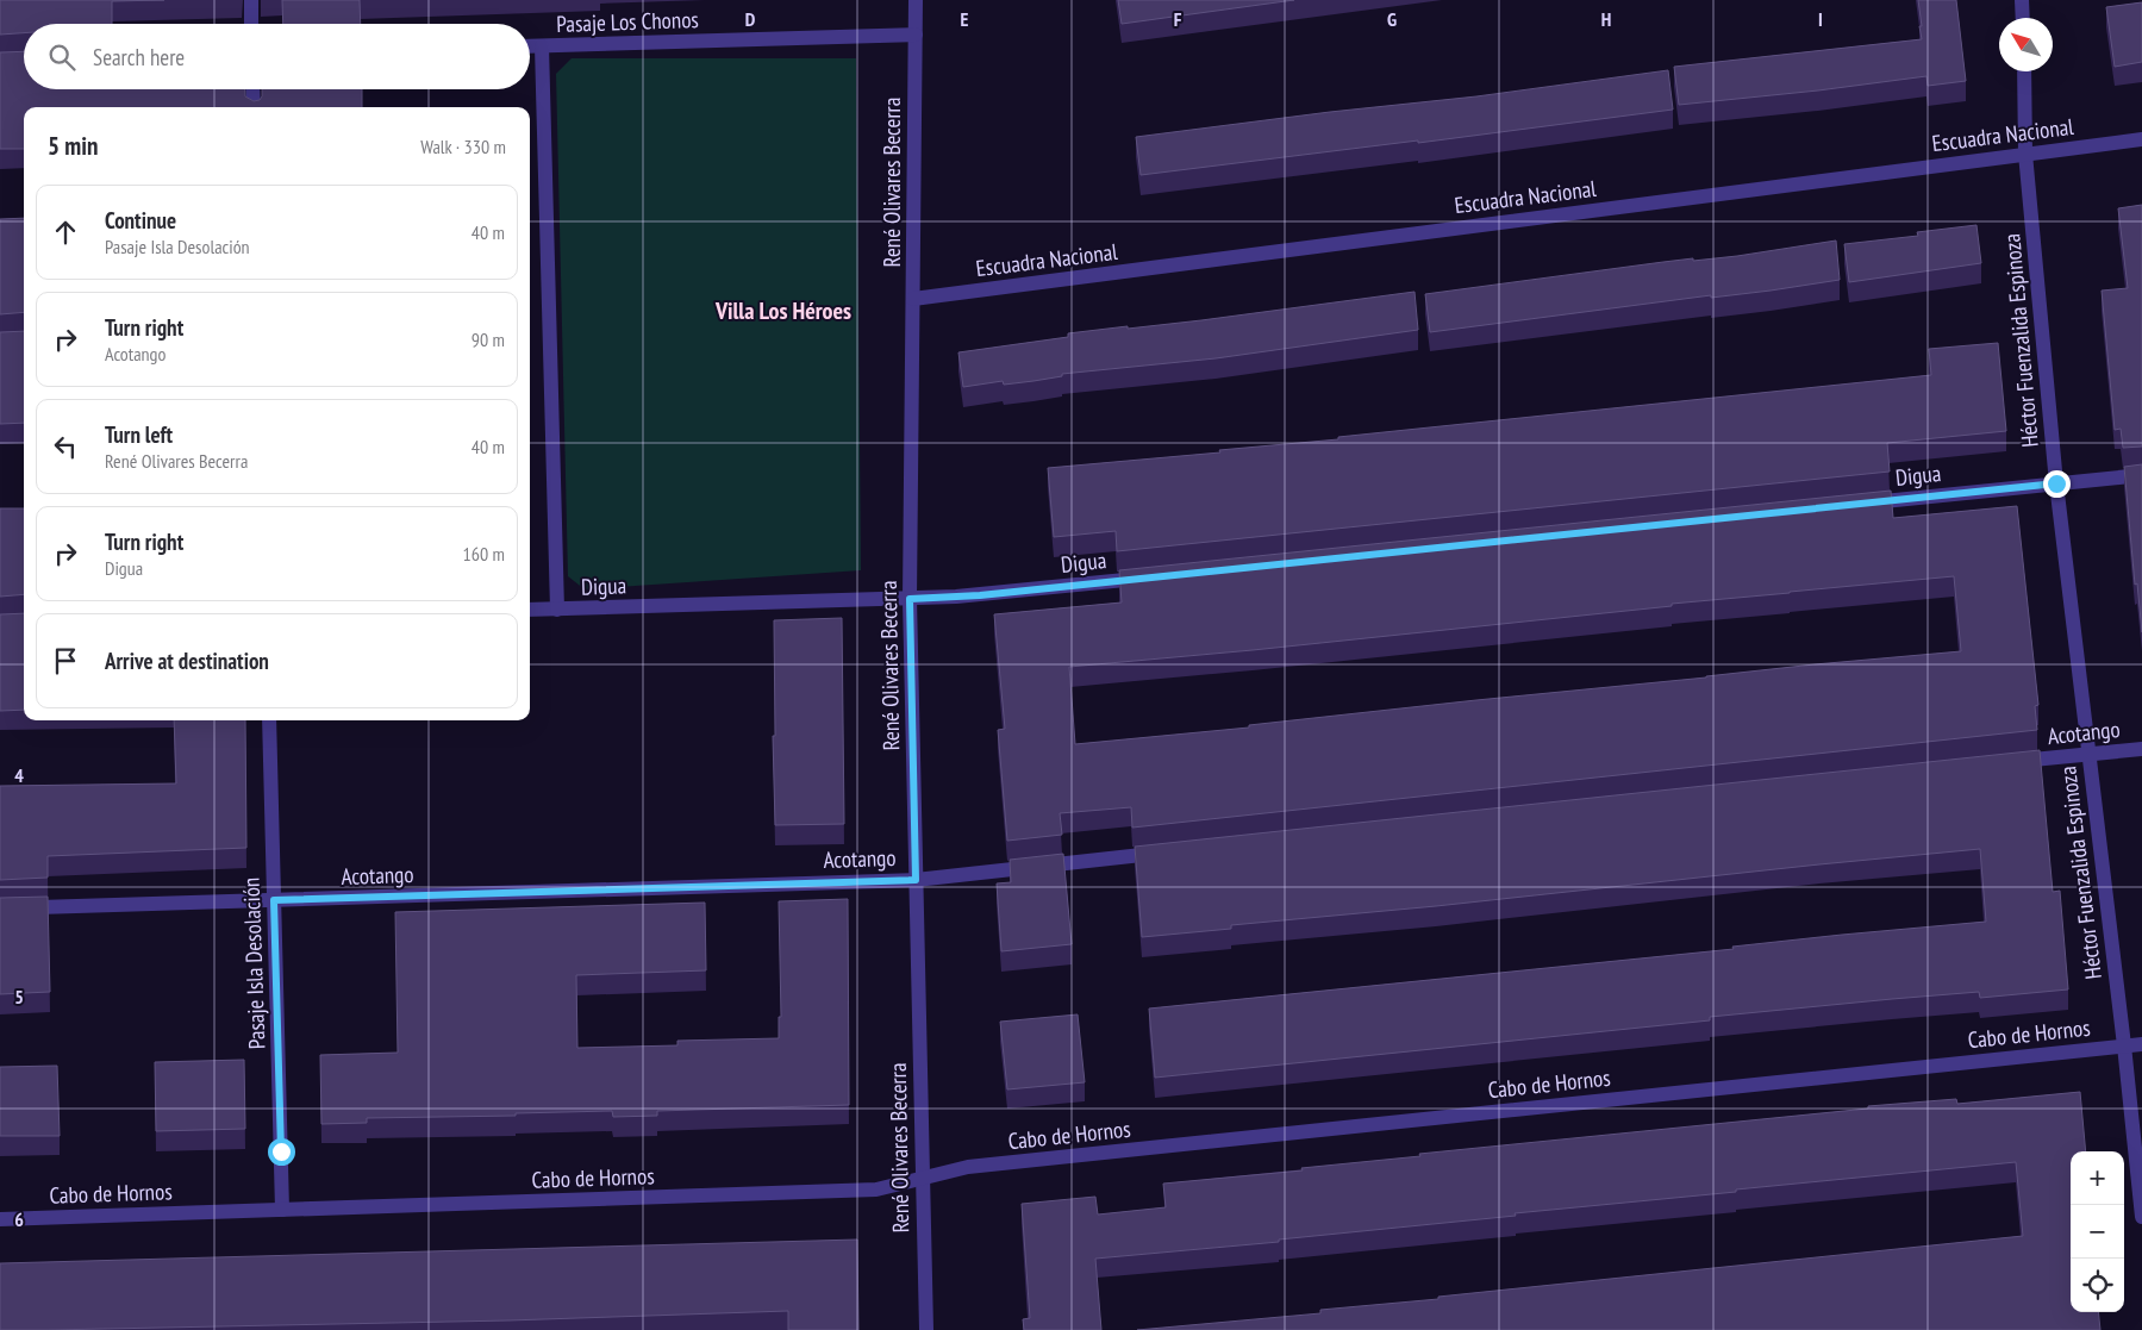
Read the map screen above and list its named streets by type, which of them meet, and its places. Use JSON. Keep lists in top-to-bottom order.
{
  "streets": {
    "street": [
      "Pasaje Los Chonos",
      "Escuadra Nacional",
      "René Olivares Becerra",
      "Héctor Fuenzalida Espinoza",
      "Digua",
      "Acotango",
      "Pasaje Isla Desolación",
      "Cabo de Hornos"
    ]
  },
  "crossings": [
    ["Pasaje Los Chonos", "René Olivares Becerra"],
    ["Escuadra Nacional", "René Olivares Becerra"],
    ["Escuadra Nacional", "Héctor Fuenzalida Espinoza"],
    ["René Olivares Becerra", "Digua"],
    ["René Olivares Becerra", "Acotango"],
    ["René Olivares Becerra", "Cabo de Hornos"],
    ["Héctor Fuenzalida Espinoza", "Digua"],
    ["Héctor Fuenzalida Espinoza", "Acotango"],
    ["Héctor Fuenzalida Espinoza", "Cabo de Hornos"],
    ["Acotango", "Pasaje Isla Desolación"],
    ["Pasaje Isla Desolación", "Cabo de Hornos"]
  ],
  "districts": ["Villa Los Héroes"],
  "north": "top left",
  "page": {
    "search": "Search here",
    "heading": ["5 min", "Walk · 330 m"],
    "list": [
      ["Continue", "Pasaje Isla Desolación", "40 m"],
      ["Turn right", "Acotango", "90 m"],
      ["Turn left", "René Olivares Becerra", "40 m"],
      ["Turn right", "Digua", "160 m"],
      "Arrive at destination"
    ],
    "map_buttons": ["+", "−"]
  },
  "grid": {
    "columns": [
      "D",
      "E",
      "F",
      "G",
      "H",
      "I"
    ],
    "rows": ["4", "5", "6"]
  }
}
